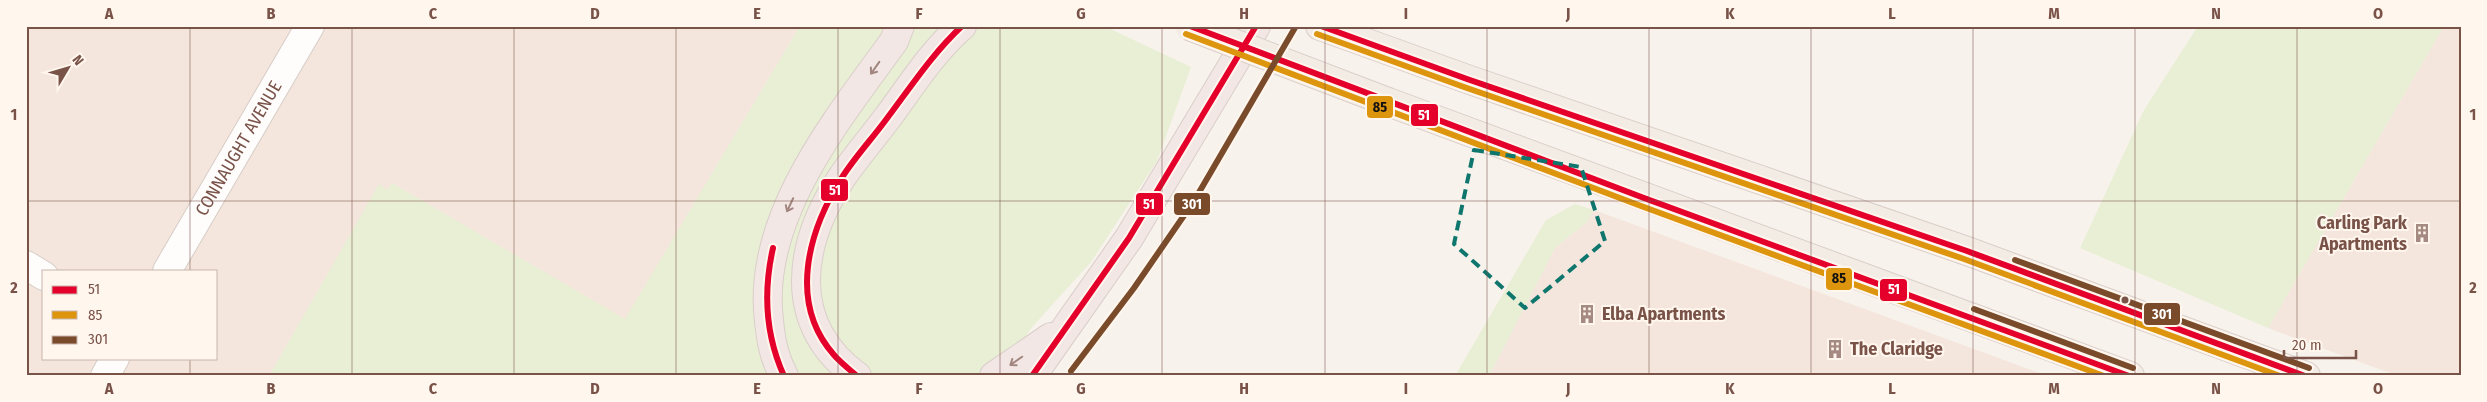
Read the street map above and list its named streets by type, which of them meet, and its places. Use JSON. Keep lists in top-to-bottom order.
{
  "streets": {
    "street": ["CONNAUGHT AVENUE"]
  },
  "places": {
    "building": ["Carling Park Apartments", "Elba Apartments", "The Claridge"]
  },
  "lines": ["transit line 51", "transit line 301", "transit line 85"],
  "legend": ["51", "85", "301"],
  "scale_bar": "20 m",
  "north": "top right",
  "grid": {
    "columns": [
      "A",
      "B",
      "C",
      "D",
      "E",
      "F",
      "G",
      "H",
      "I",
      "J",
      "K",
      "L",
      "M",
      "N",
      "O"
    ],
    "rows": ["1", "2"]
  }
}
